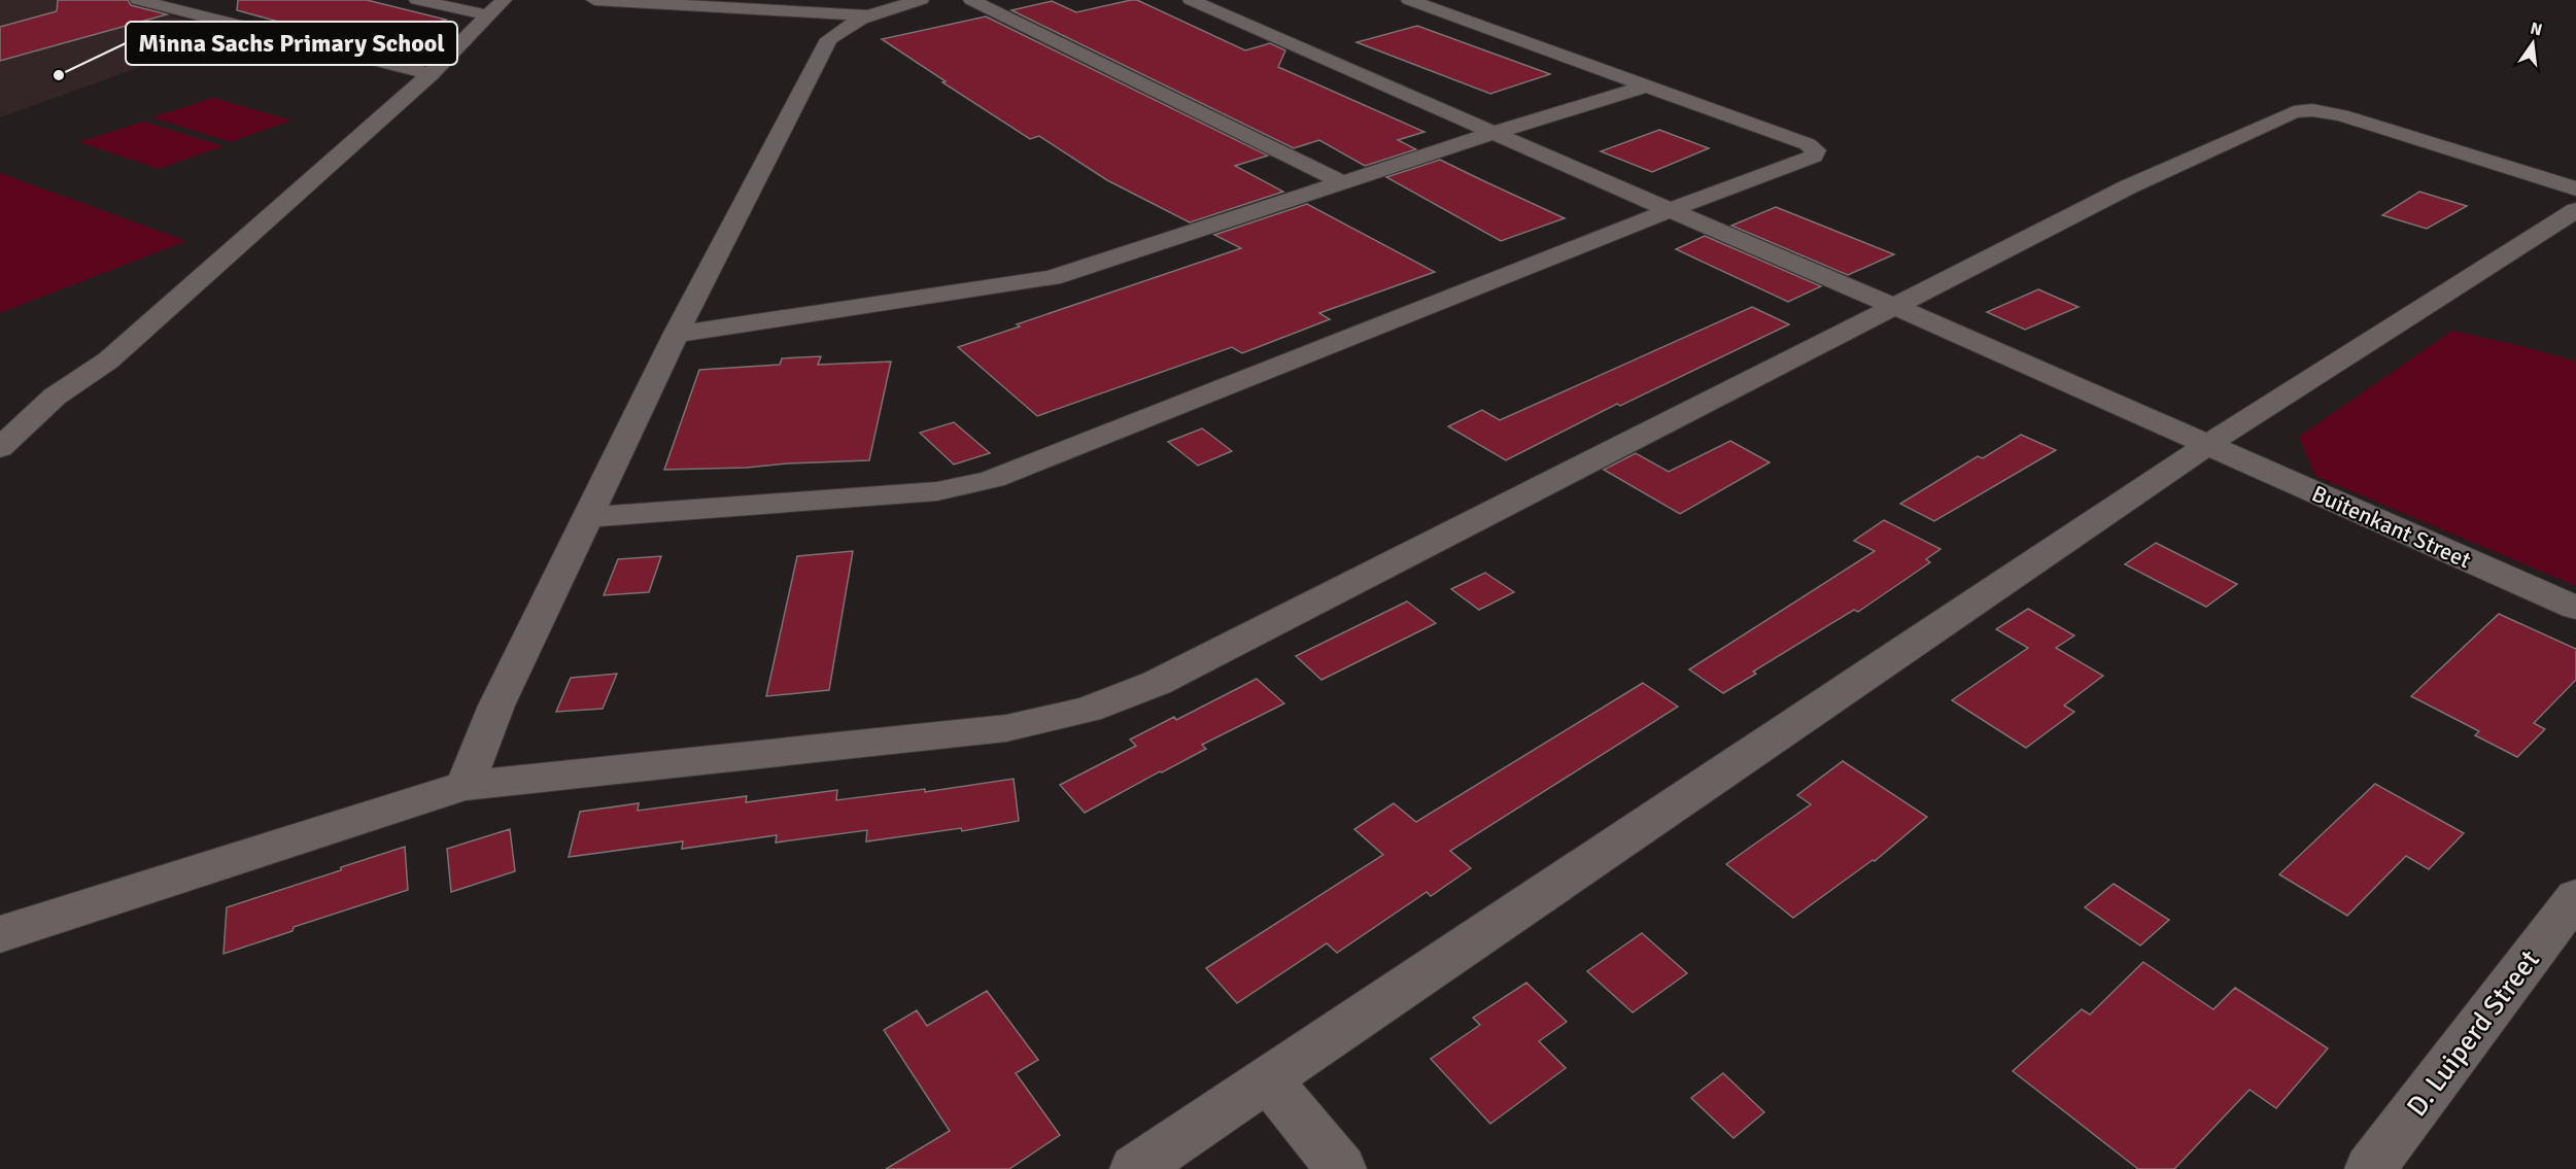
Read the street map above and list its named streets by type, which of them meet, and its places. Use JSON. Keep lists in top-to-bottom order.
{
  "streets": {
    "street": ["Buitenkant Street", "D. Luiperd Street"]
  },
  "places": ["Minna Sachs Primary School"],
  "north": "top"
}
